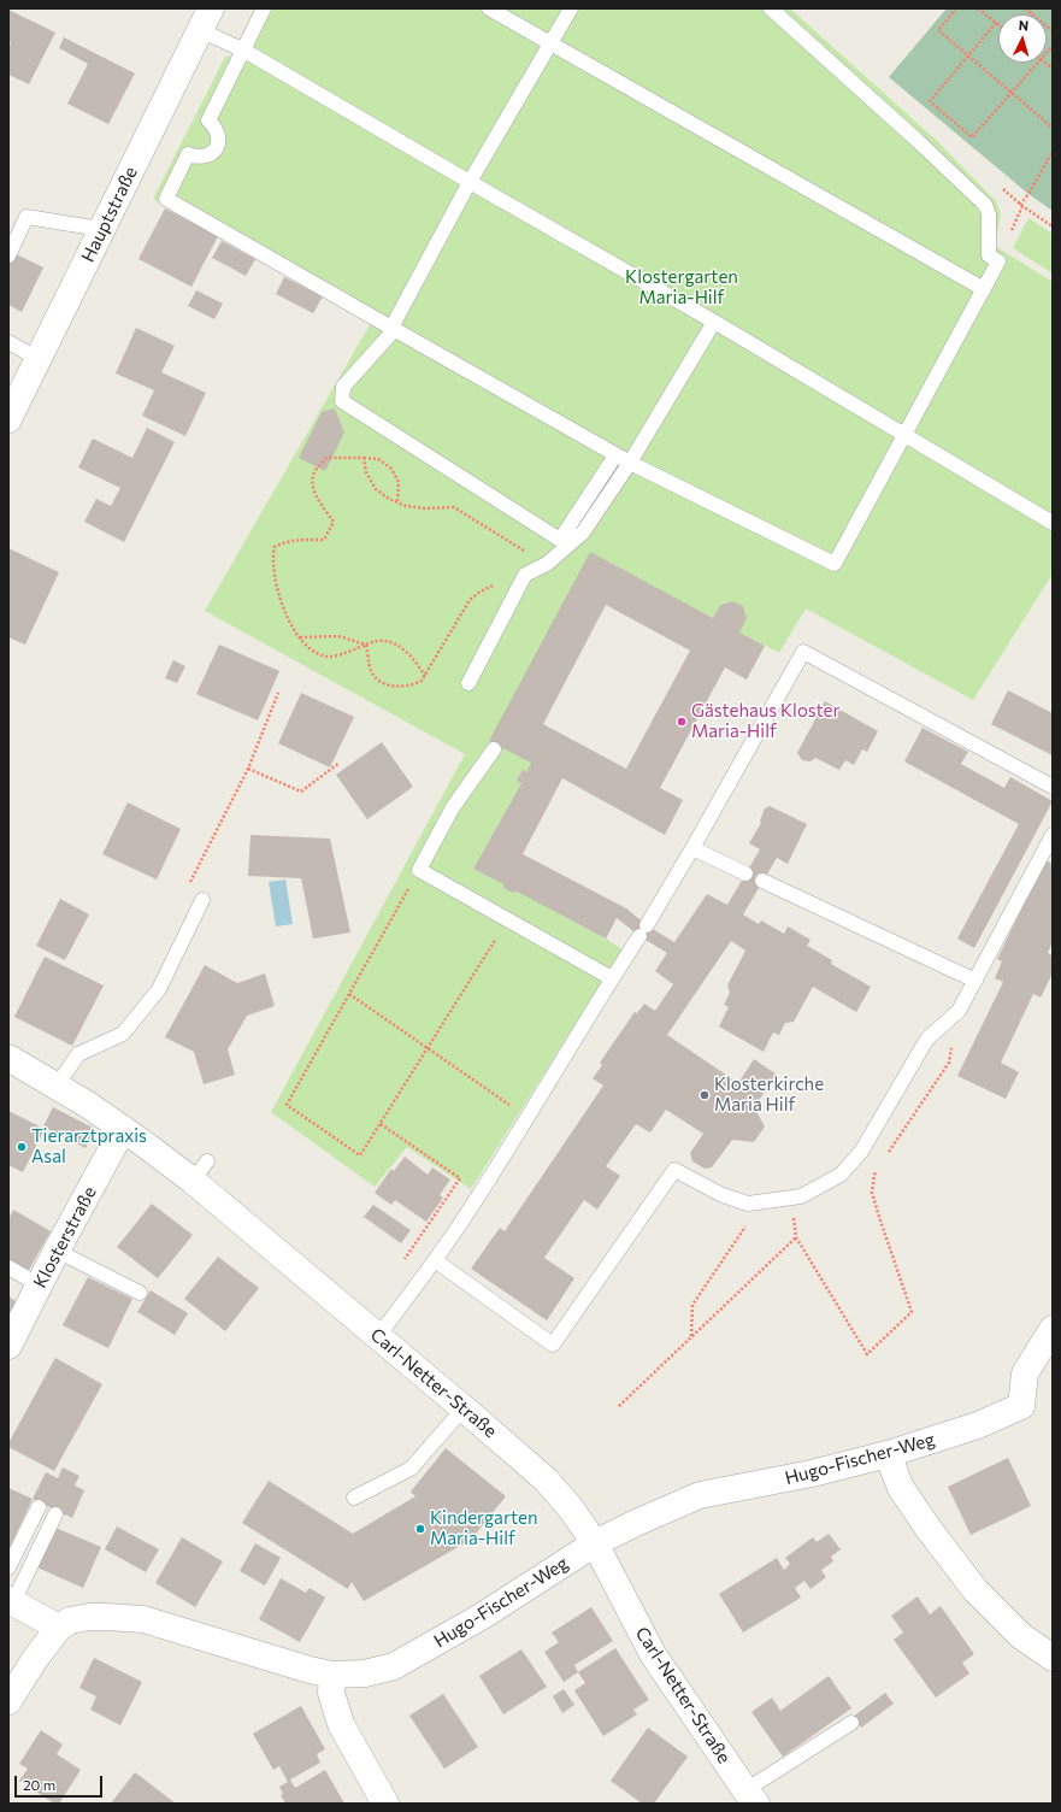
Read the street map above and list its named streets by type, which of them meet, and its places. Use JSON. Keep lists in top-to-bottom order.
{
  "streets": {
    "street": [
      "Hauptstraße",
      "Klosterstraße",
      "Carl-Netter-Straße",
      "Hugo-Fischer-Weg"
    ]
  },
  "crossings": [
    ["Klosterstraße", "Carl-Netter-Straße"],
    ["Carl-Netter-Straße", "Hugo-Fischer-Weg"]
  ],
  "parks": ["Klostergarten Maria-Hilf"],
  "places": [
    "Gästehaus Kloster Maria-Hilf",
    "Klosterkirche Maria Hilf",
    "Tierarztpraxis Asal",
    "Kindergarten Maria-Hilf"
  ],
  "scale_bar": "20 m",
  "north": "top"
}
